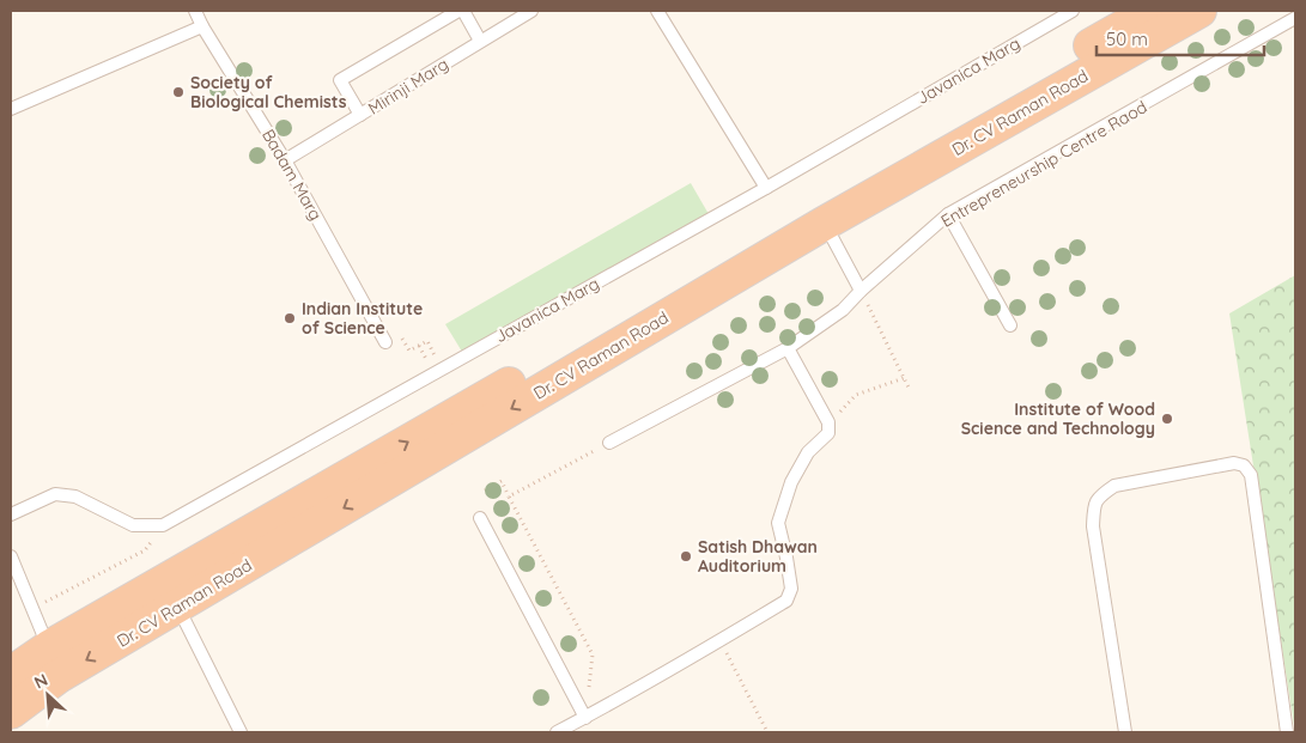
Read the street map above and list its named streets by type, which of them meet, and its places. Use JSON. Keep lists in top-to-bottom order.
{
  "streets": {
    "highway": ["Dr. CV Raman Road"],
    "lane": [
      "Javanica Marg",
      "Mirinji Marg",
      "Entrepreneurship Centre Raod",
      "Badam Marg"
    ]
  },
  "crossings": [
    ["Mirinji Marg", "Badam Marg"]
  ],
  "places": [
    "Society of Biological Chemists",
    "Indian Institute of Science",
    "Institute of Wood Science and Technology",
    "Satish Dhawan Auditorium"
  ],
  "scale_bar": "50 m",
  "north": "top left"
}
